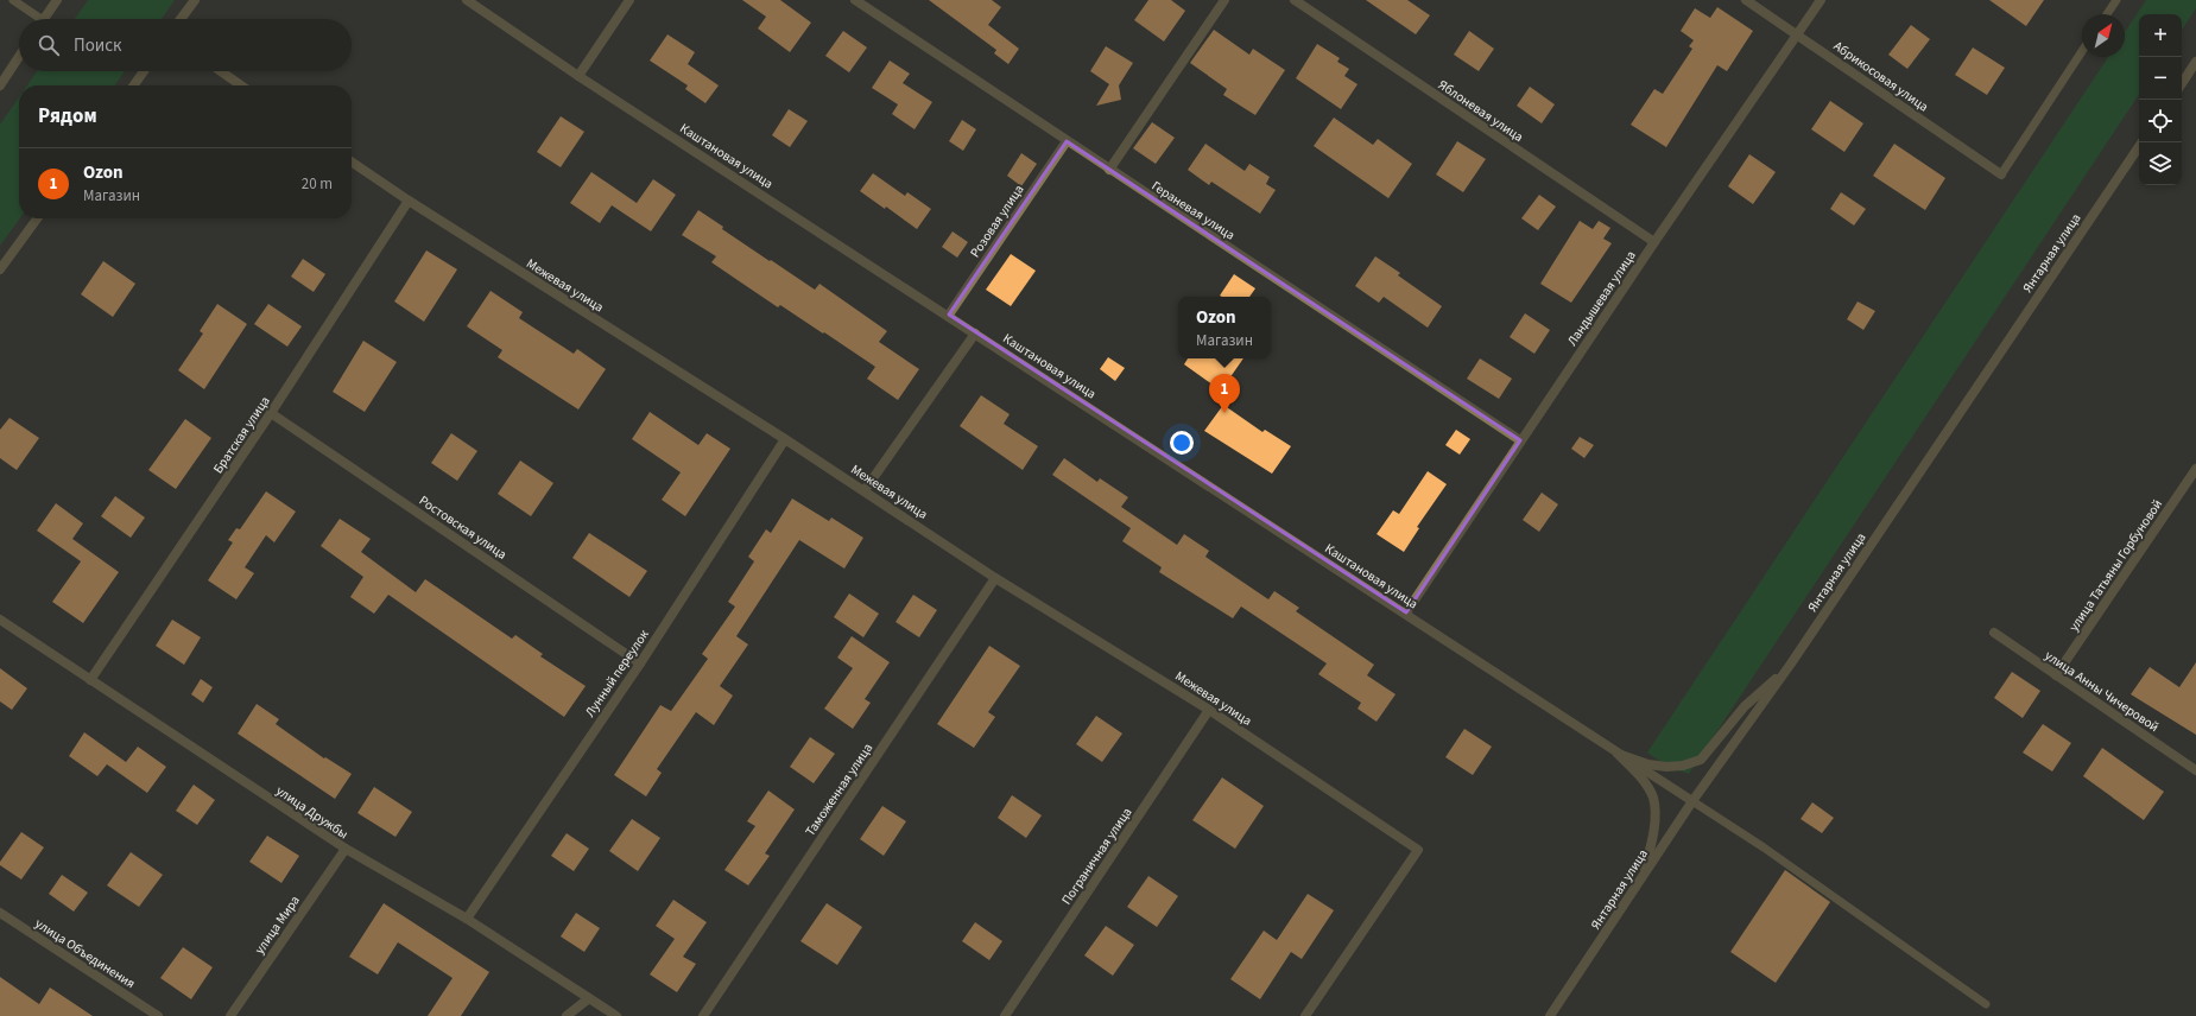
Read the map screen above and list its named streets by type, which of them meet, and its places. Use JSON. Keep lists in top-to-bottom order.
{
  "streets": {
    "street": [
      "Абрикосовая улица",
      "Яблоневая улица",
      "Каштановая улица",
      "Гераневая улица",
      "Розовая улица",
      "Янтарная улица",
      "Межевая улица",
      "Ландышевая улица",
      "Братская улица",
      "Ростовская улица",
      "улица Татьяны Горбуновой",
      "Лунный переулок",
      "улица Анны Чичеровой",
      "Таможенная улица",
      "улица Дружбы",
      "Пограничная улица",
      "улица Мира",
      "улица Объединения"
    ]
  },
  "crossings": [
    ["Абрикосовая улица", "Ландышевая улица"],
    ["Яблоневая улица", "Ландышевая улица"],
    ["Каштановая улица", "Розовая улица"],
    ["Каштановая улица", "Ландышевая улица"],
    ["Гераневая улица", "Розовая улица"],
    ["Гераневая улица", "Ландышевая улица"],
    ["Межевая улица", "Братская улица"],
    ["Межевая улица", "Лунный переулок"],
    ["Межевая улица", "Таможенная улица"],
    ["Межевая улица", "Пограничная улица"],
    ["Братская улица", "Ростовская улица"],
    ["Братская улица", "улица Дружбы"],
    ["Ростовская улица", "Лунный переулок"],
    ["улица Татьяны Горбуновой", "улица Анны Чичеровой"],
    ["Лунный переулок", "улица Дружбы"],
    ["улица Дружбы", "улица Мира"]
  ],
  "north": "top right",
  "page": {
    "map_buttons": ["+", "−"],
    "search": "Поиск",
    "heading": "Рядом",
    "list": [
      {
        "mark": "1",
        "name": "Ozon",
        "note": "Магазин",
        "value": "20 m"
      }
    ],
    "popup": ["Ozon", "Магазин"],
    "pins": "1"
  }
}
